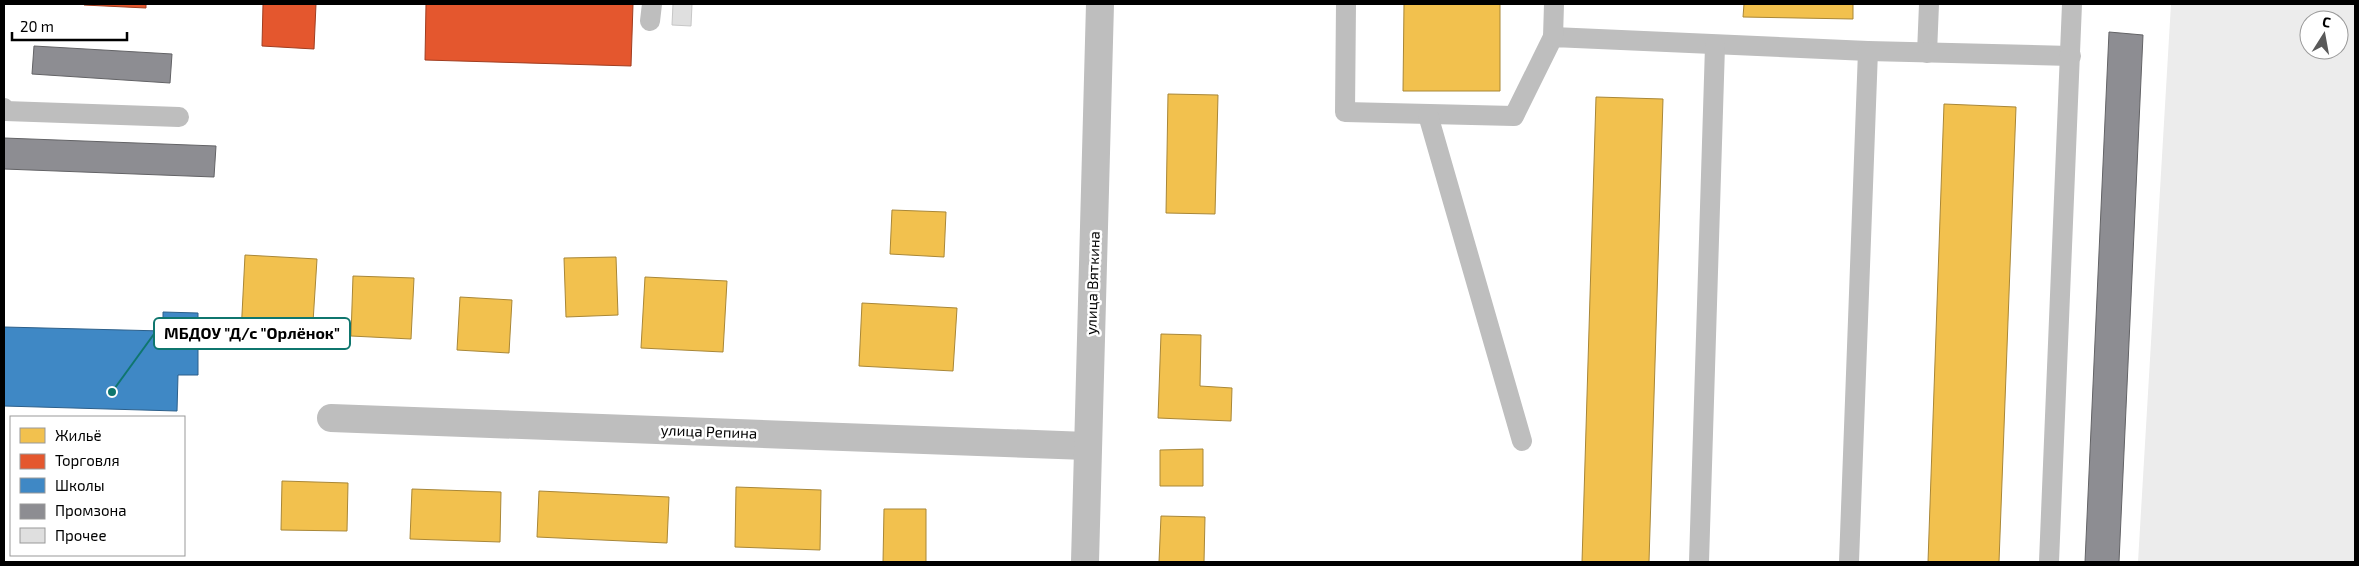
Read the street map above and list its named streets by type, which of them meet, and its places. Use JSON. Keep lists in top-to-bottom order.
{
  "streets": {
    "street": ["улица Вяткина", "улица Репина"]
  },
  "crossings": [
    ["улица Вяткина", "улица Репина"]
  ],
  "places": ["МБДОУ \"Д/с \"Орлёнок\""],
  "legend": [
    "Жильё",
    "Торговля",
    "Школы",
    "Промзона",
    "Прочее"
  ],
  "scale_bar": "20 m",
  "north": "top"
}
